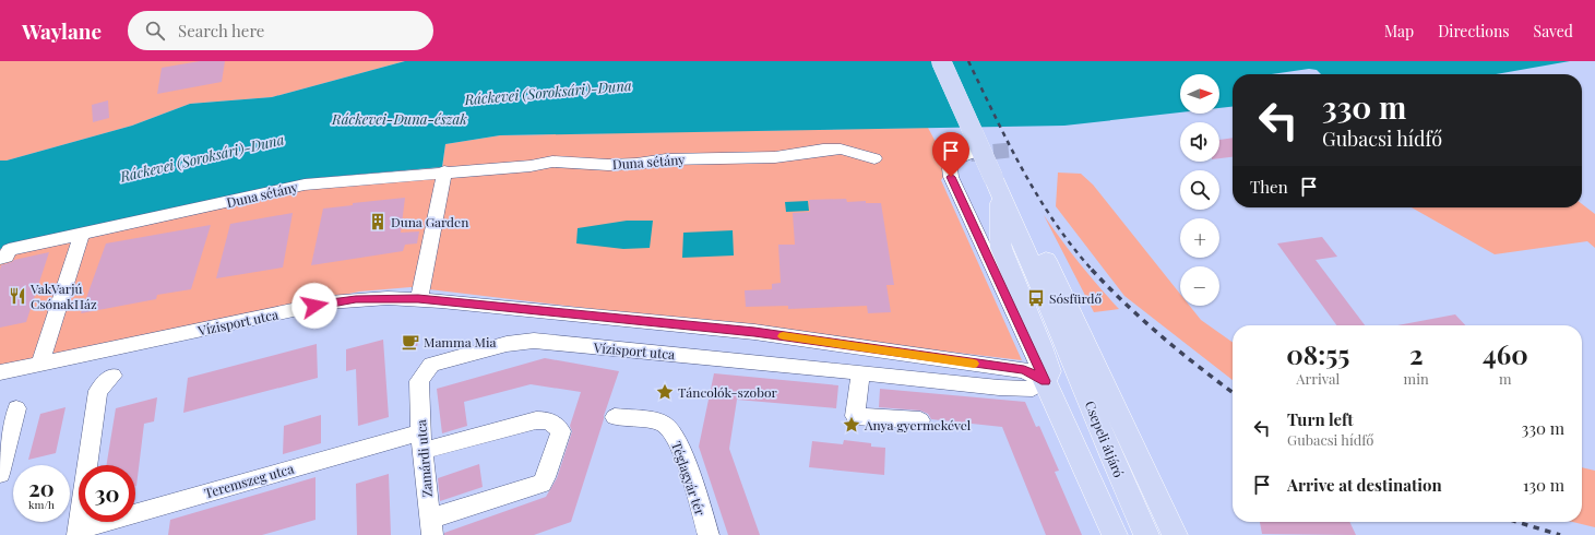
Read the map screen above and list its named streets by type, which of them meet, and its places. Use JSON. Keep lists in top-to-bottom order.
{
  "streets": {
    "main road": ["Csepeli átjáró"],
    "street": [
      "Duna sétány",
      "Vízisport utca",
      "Zamárdi utca",
      "Téglagyár tér",
      "Teremszeg utca"
    ]
  },
  "crossings": [
    ["Vízisport utca", "Zamárdi utca"],
    ["Zamárdi utca", "Teremszeg utca"]
  ],
  "water": ["Ráckevei (Soroksári)-Duna", "Ráckevei-Duna-észak"],
  "places": {
    "building": ["Duna Garden"],
    "restaurant": ["VakVarjú CsónakHáz"],
    "bus stop": ["Sósfürdő"],
    "cafe": ["Mamma Mia"],
    "place": ["Táncolók-szobor", "Anya gyermekével"]
  },
  "north": "right",
  "page": {
    "header": "Waylane",
    "search": "Search here",
    "nav": ["Map", "Directions", "Saved"],
    "map_buttons": ["+", "−"],
    "turn": ["330 m", "Gubacsi hídfő"],
    "then": "Then",
    "eta": [
      "08:55",
      "Arrival",
      "2",
      "min",
      "460",
      "m"
    ],
    "list": [
      {
        "name": "Turn left",
        "note": "Gubacsi hídfő",
        "value": "330 m"
      },
      {
        "name": "Arrive at destination",
        "value": "130 m"
      }
    ],
    "speed": "20 km/h",
    "limit": "30"
  }
}
